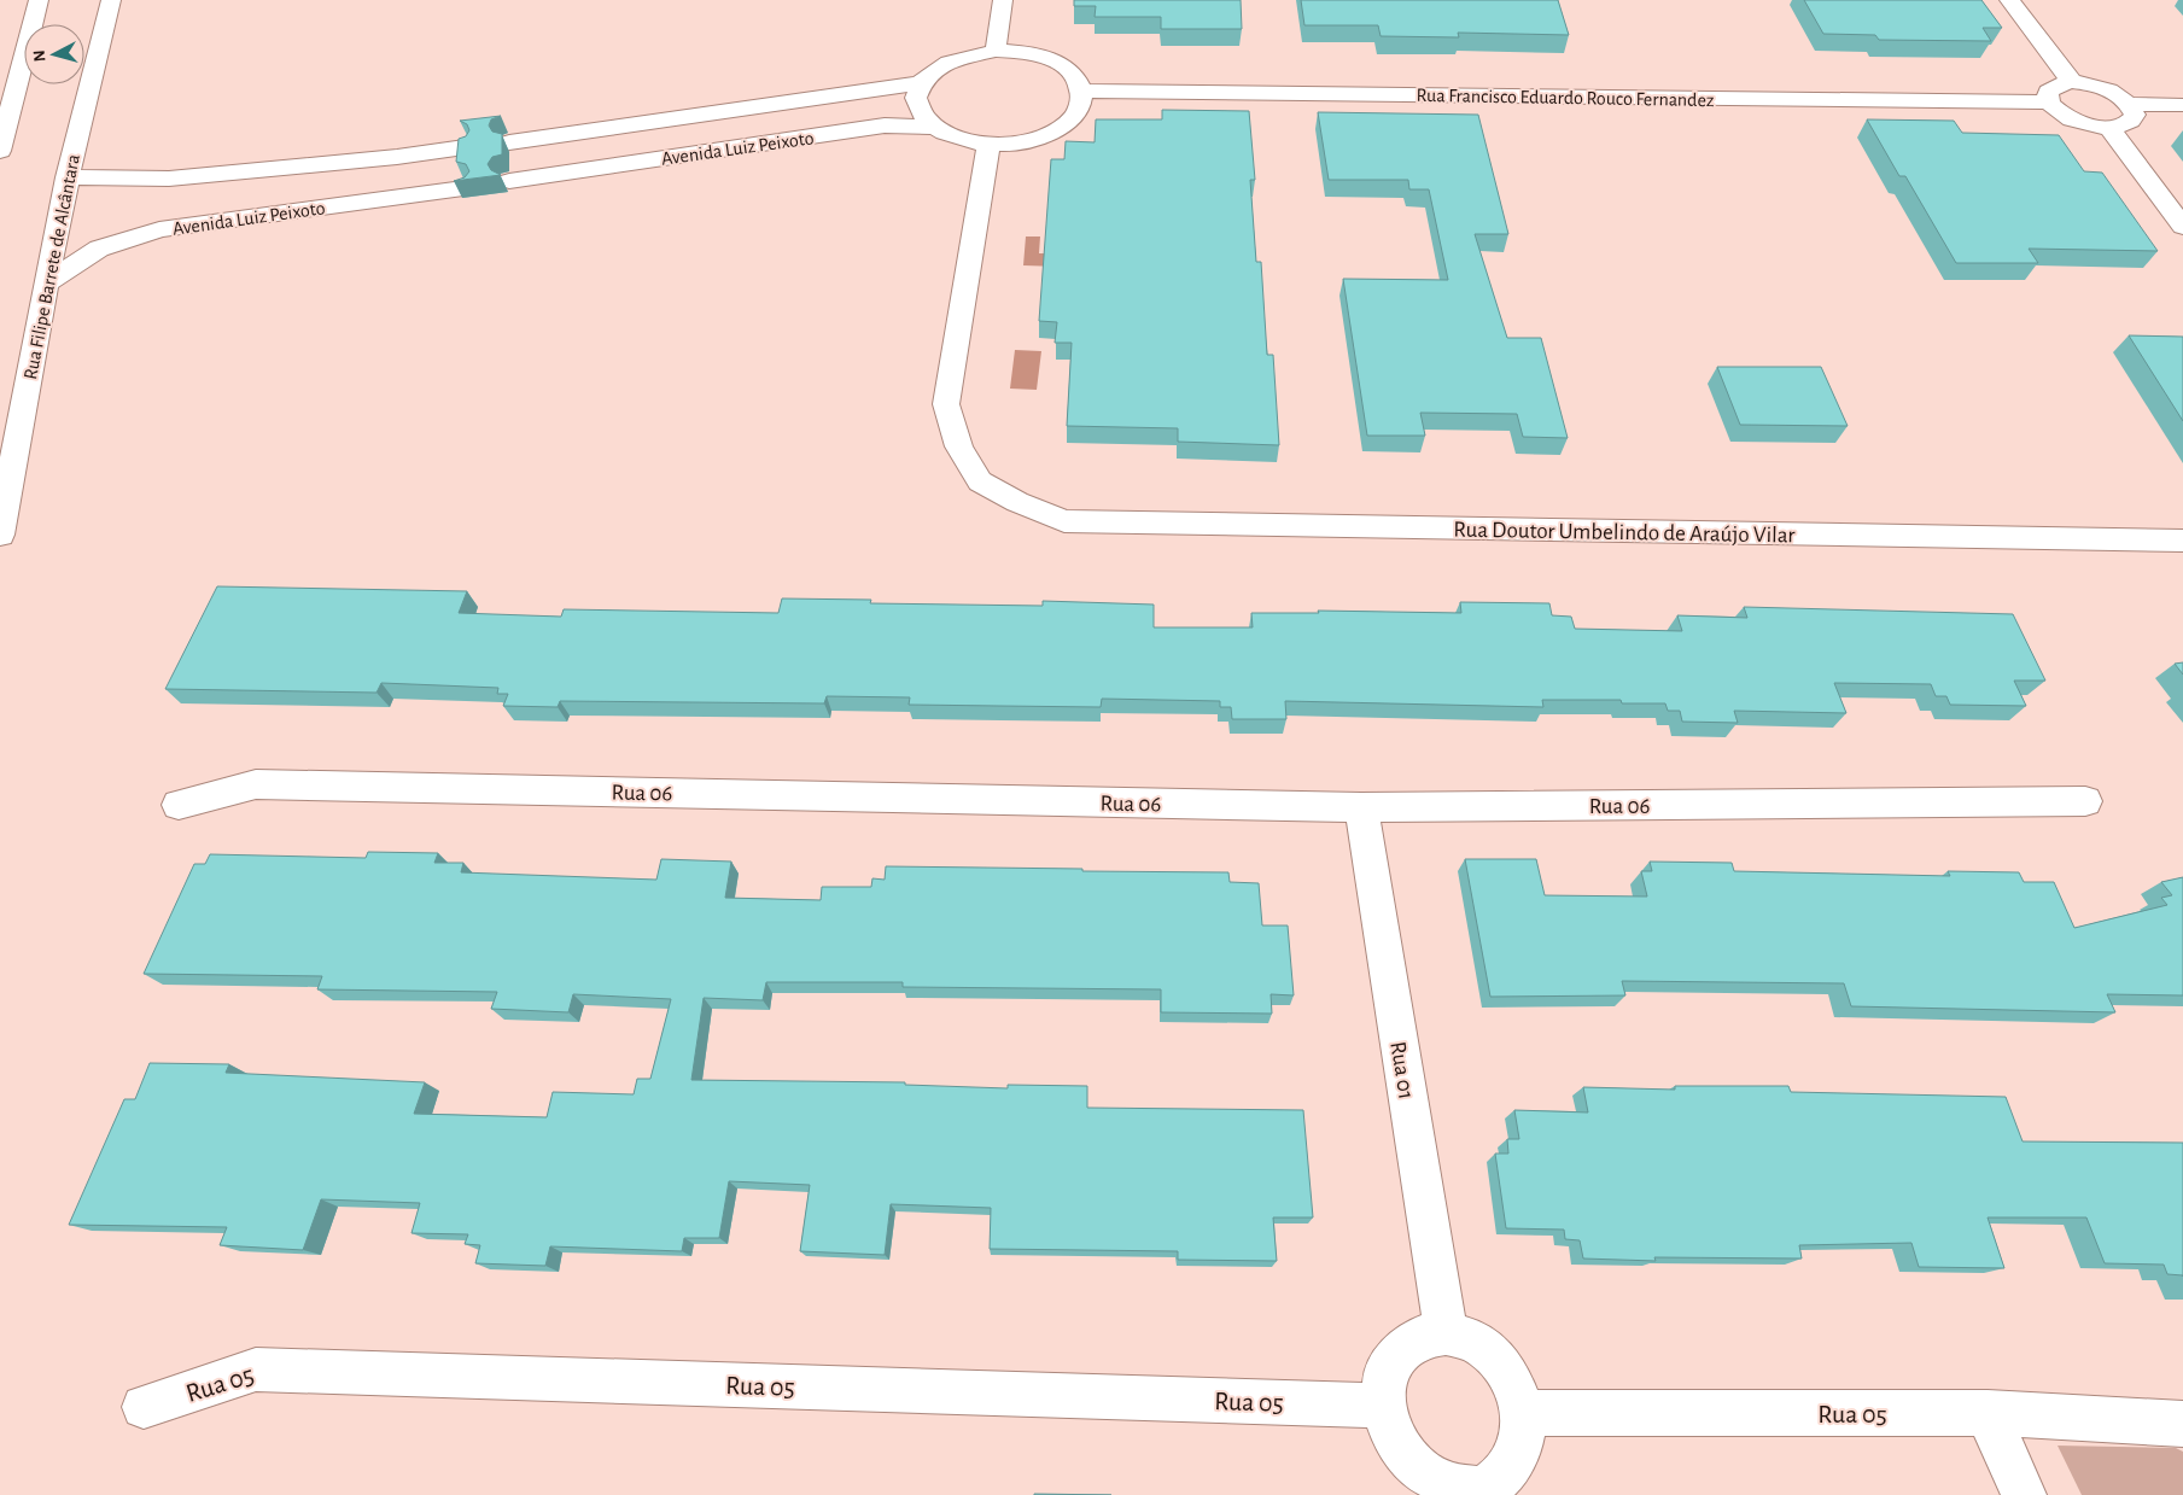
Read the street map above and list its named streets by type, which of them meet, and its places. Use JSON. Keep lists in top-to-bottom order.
{
  "streets": {
    "main road": [
      "Rua Francisco Eduardo Rouco Fernandez",
      "Avenida Luiz Peixoto",
      "Rua Filipe Barrete de Alcântara",
      "Rua Doutor Umbelindo de Araújo Vilar",
      "Rua 06",
      "Rua 01",
      "Rua 05"
    ]
  },
  "crossings": [
    ["Rua Francisco Eduardo Rouco Fernandez", "Avenida Luiz Peixoto"],
    ["Rua Francisco Eduardo Rouco Fernandez", "Rua Doutor Umbelindo de Araújo Vilar"],
    ["Avenida Luiz Peixoto", "Rua Filipe Barrete de Alcântara"],
    ["Avenida Luiz Peixoto", "Rua Doutor Umbelindo de Araújo Vilar"],
    ["Rua 06", "Rua 01"],
    ["Rua 01", "Rua 05"]
  ],
  "north": "left"
}
